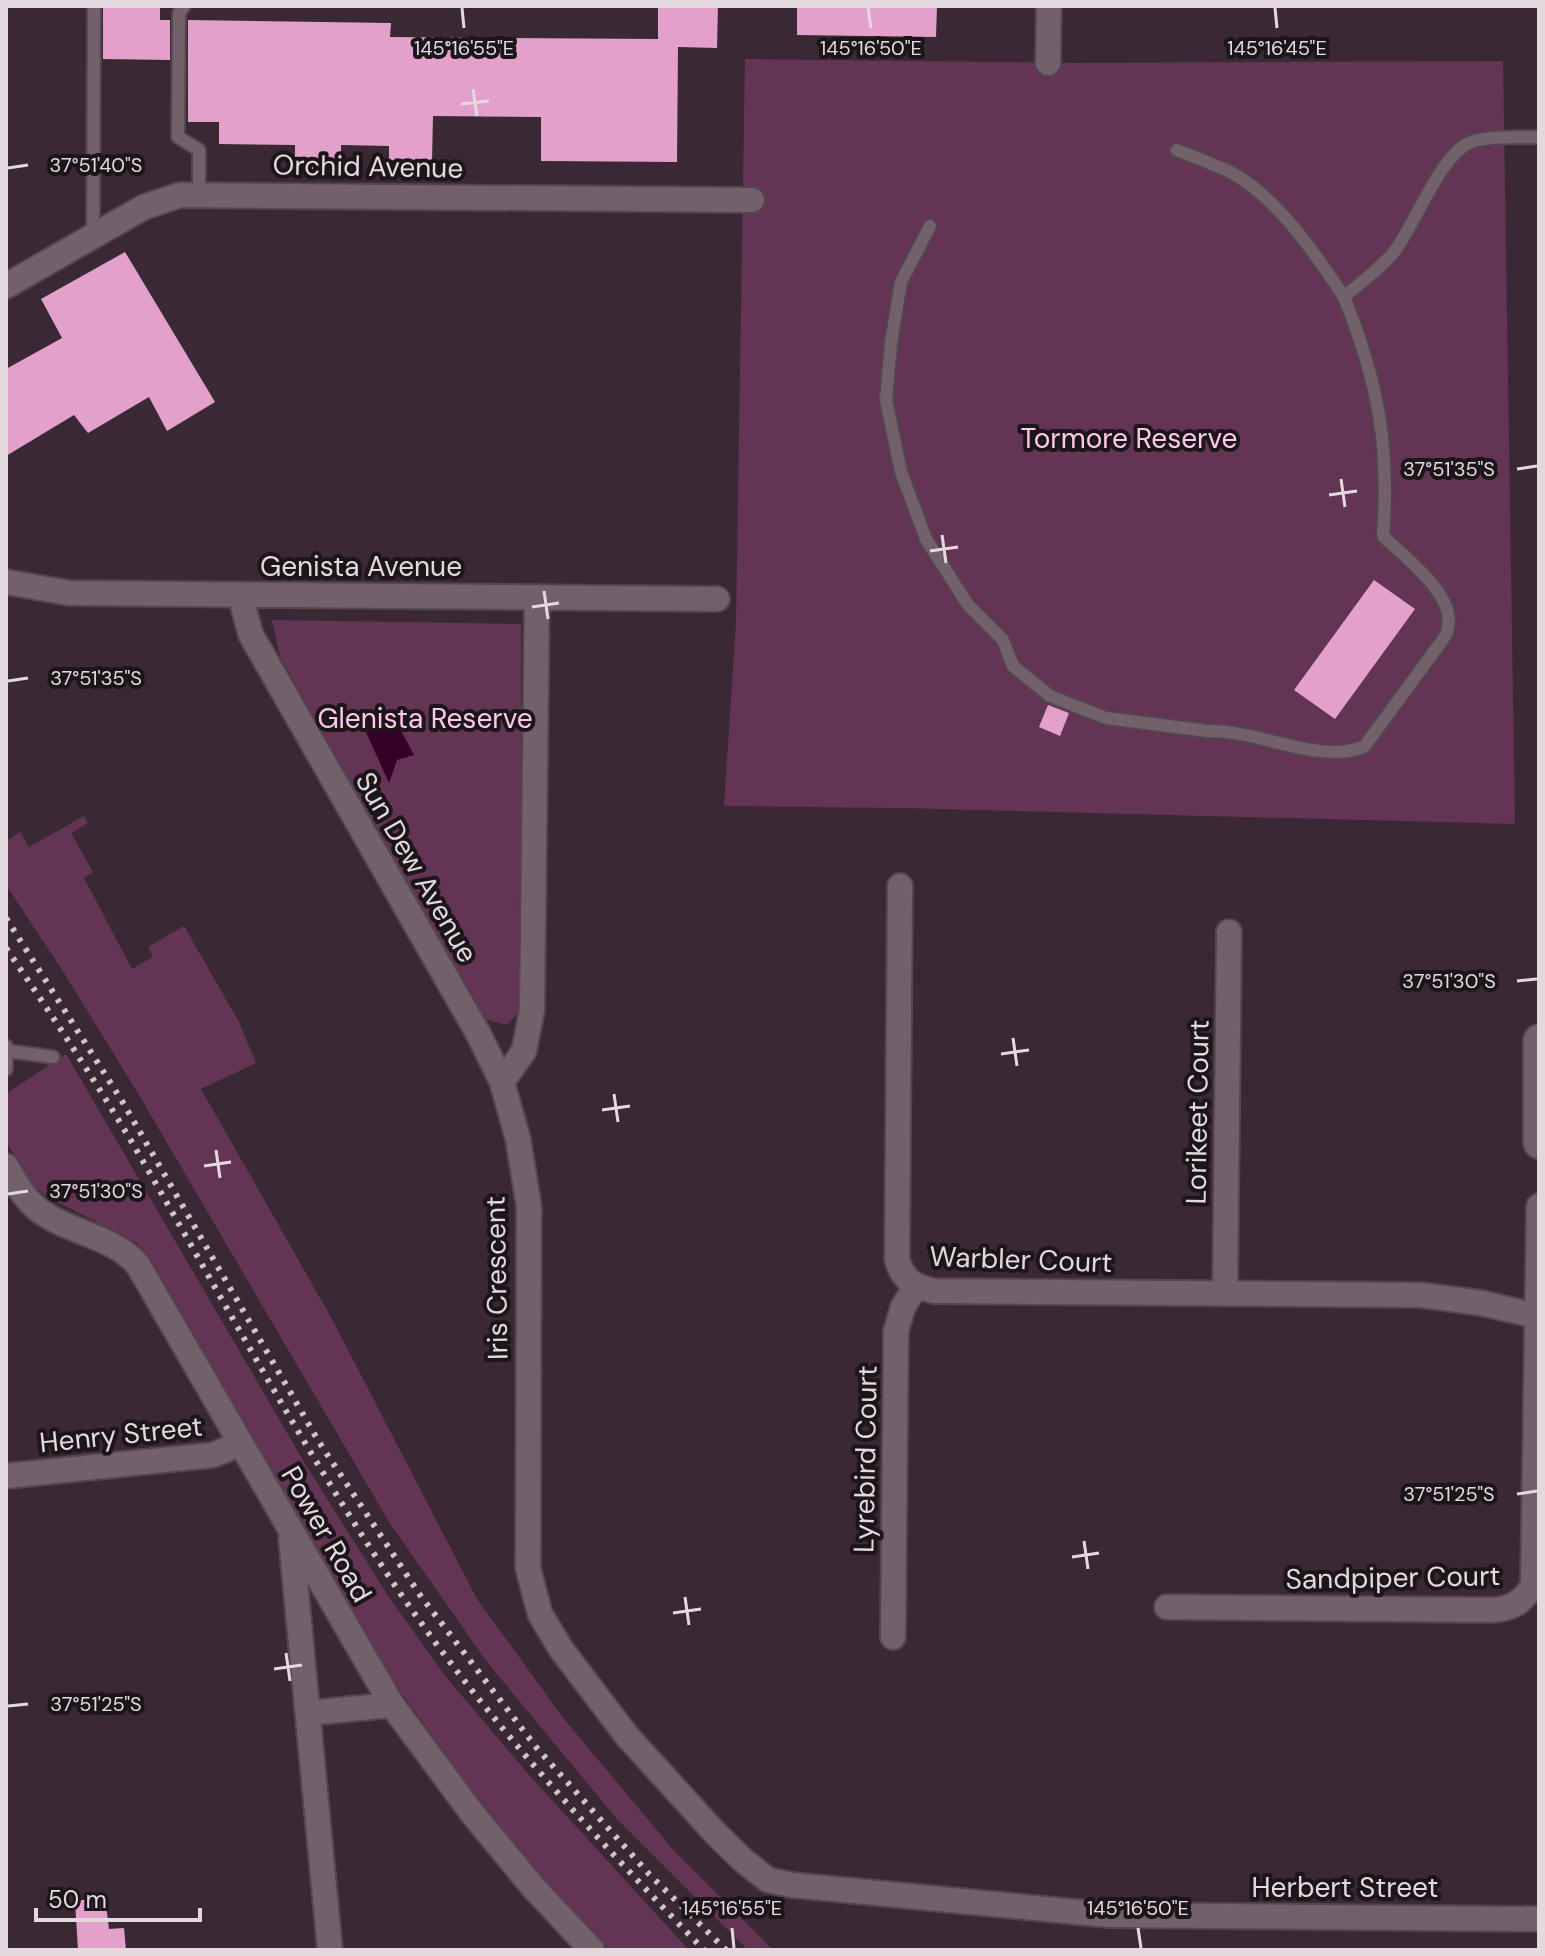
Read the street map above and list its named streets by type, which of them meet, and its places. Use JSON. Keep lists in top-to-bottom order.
{
  "streets": {
    "street": [
      "Orchid Avenue",
      "Genista Avenue",
      "Sun Dew Avenue",
      "Lorikeet Court",
      "Warbler Court",
      "Iris Crescent",
      "Henry Street",
      "Lyrebird Court",
      "Power Road",
      "Sandpiper Court",
      "Herbert Street"
    ]
  },
  "crossings": [
    ["Genista Avenue", "Sun Dew Avenue"],
    ["Sun Dew Avenue", "Iris Crescent"],
    ["Lorikeet Court", "Warbler Court"],
    ["Warbler Court", "Lyrebird Court"],
    ["Warbler Court", "Sandpiper Court"],
    ["Iris Crescent", "Herbert Street"],
    ["Henry Street", "Power Road"]
  ],
  "parks": ["Tormore Reserve", "Glenista Reserve"],
  "scale_bar": "50 m",
  "coordinates": [
    "145°16'55\"E",
    "145°16'50\"E",
    "145°16'45\"E",
    "37°51'40\"S",
    "37°51'35\"S",
    "37°51'30\"S",
    "37°51'25\"S"
  ]
}
